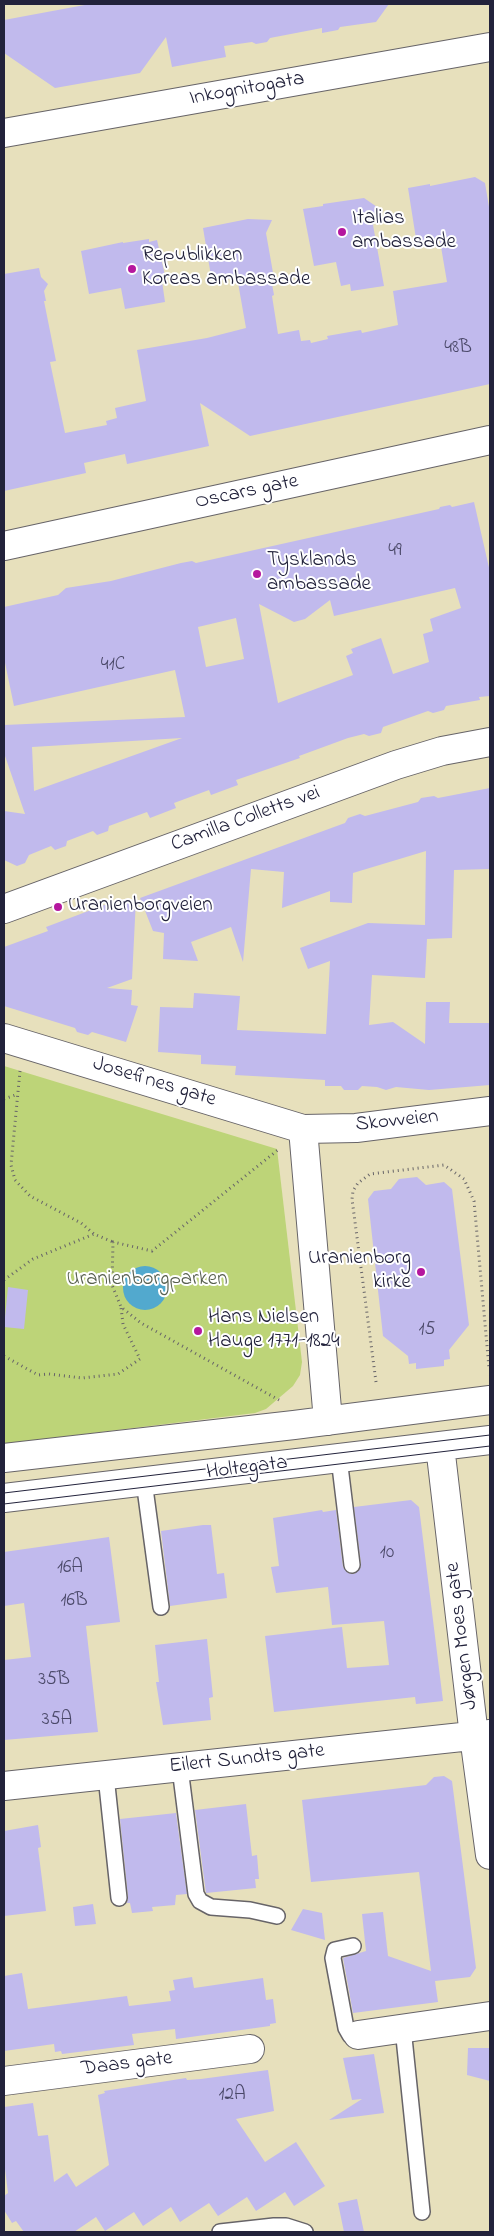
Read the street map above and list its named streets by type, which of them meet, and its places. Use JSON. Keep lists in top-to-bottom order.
{
  "streets": {
    "street": [
      "Inkognitogata",
      "Oscars gate",
      "Camilla Colletts vei",
      "Josefines gate",
      "Skovveien",
      "Holtegata",
      "Jørgen Moes gate",
      "Eilert Sundts gate",
      "Daas gate"
    ]
  },
  "crossings": [
    ["Josefines gate", "Skovveien"],
    ["Holtegata", "Jørgen Moes gate"],
    ["Jørgen Moes gate", "Eilert Sundts gate"]
  ],
  "parks": ["Uranienborgparken"],
  "places": [
    "Italias ambassade",
    "Republikken Koreas ambassade",
    "Tysklands ambassade",
    "Uranienborgveien",
    "Uranienborg kirke",
    "Hans Nielsen Hauge 1771-1824"
  ],
  "house_numbers": [
    "48B",
    "49",
    "41C",
    "15",
    "10",
    "16A",
    "16B",
    "35B",
    "35A",
    "12A"
  ]
}
